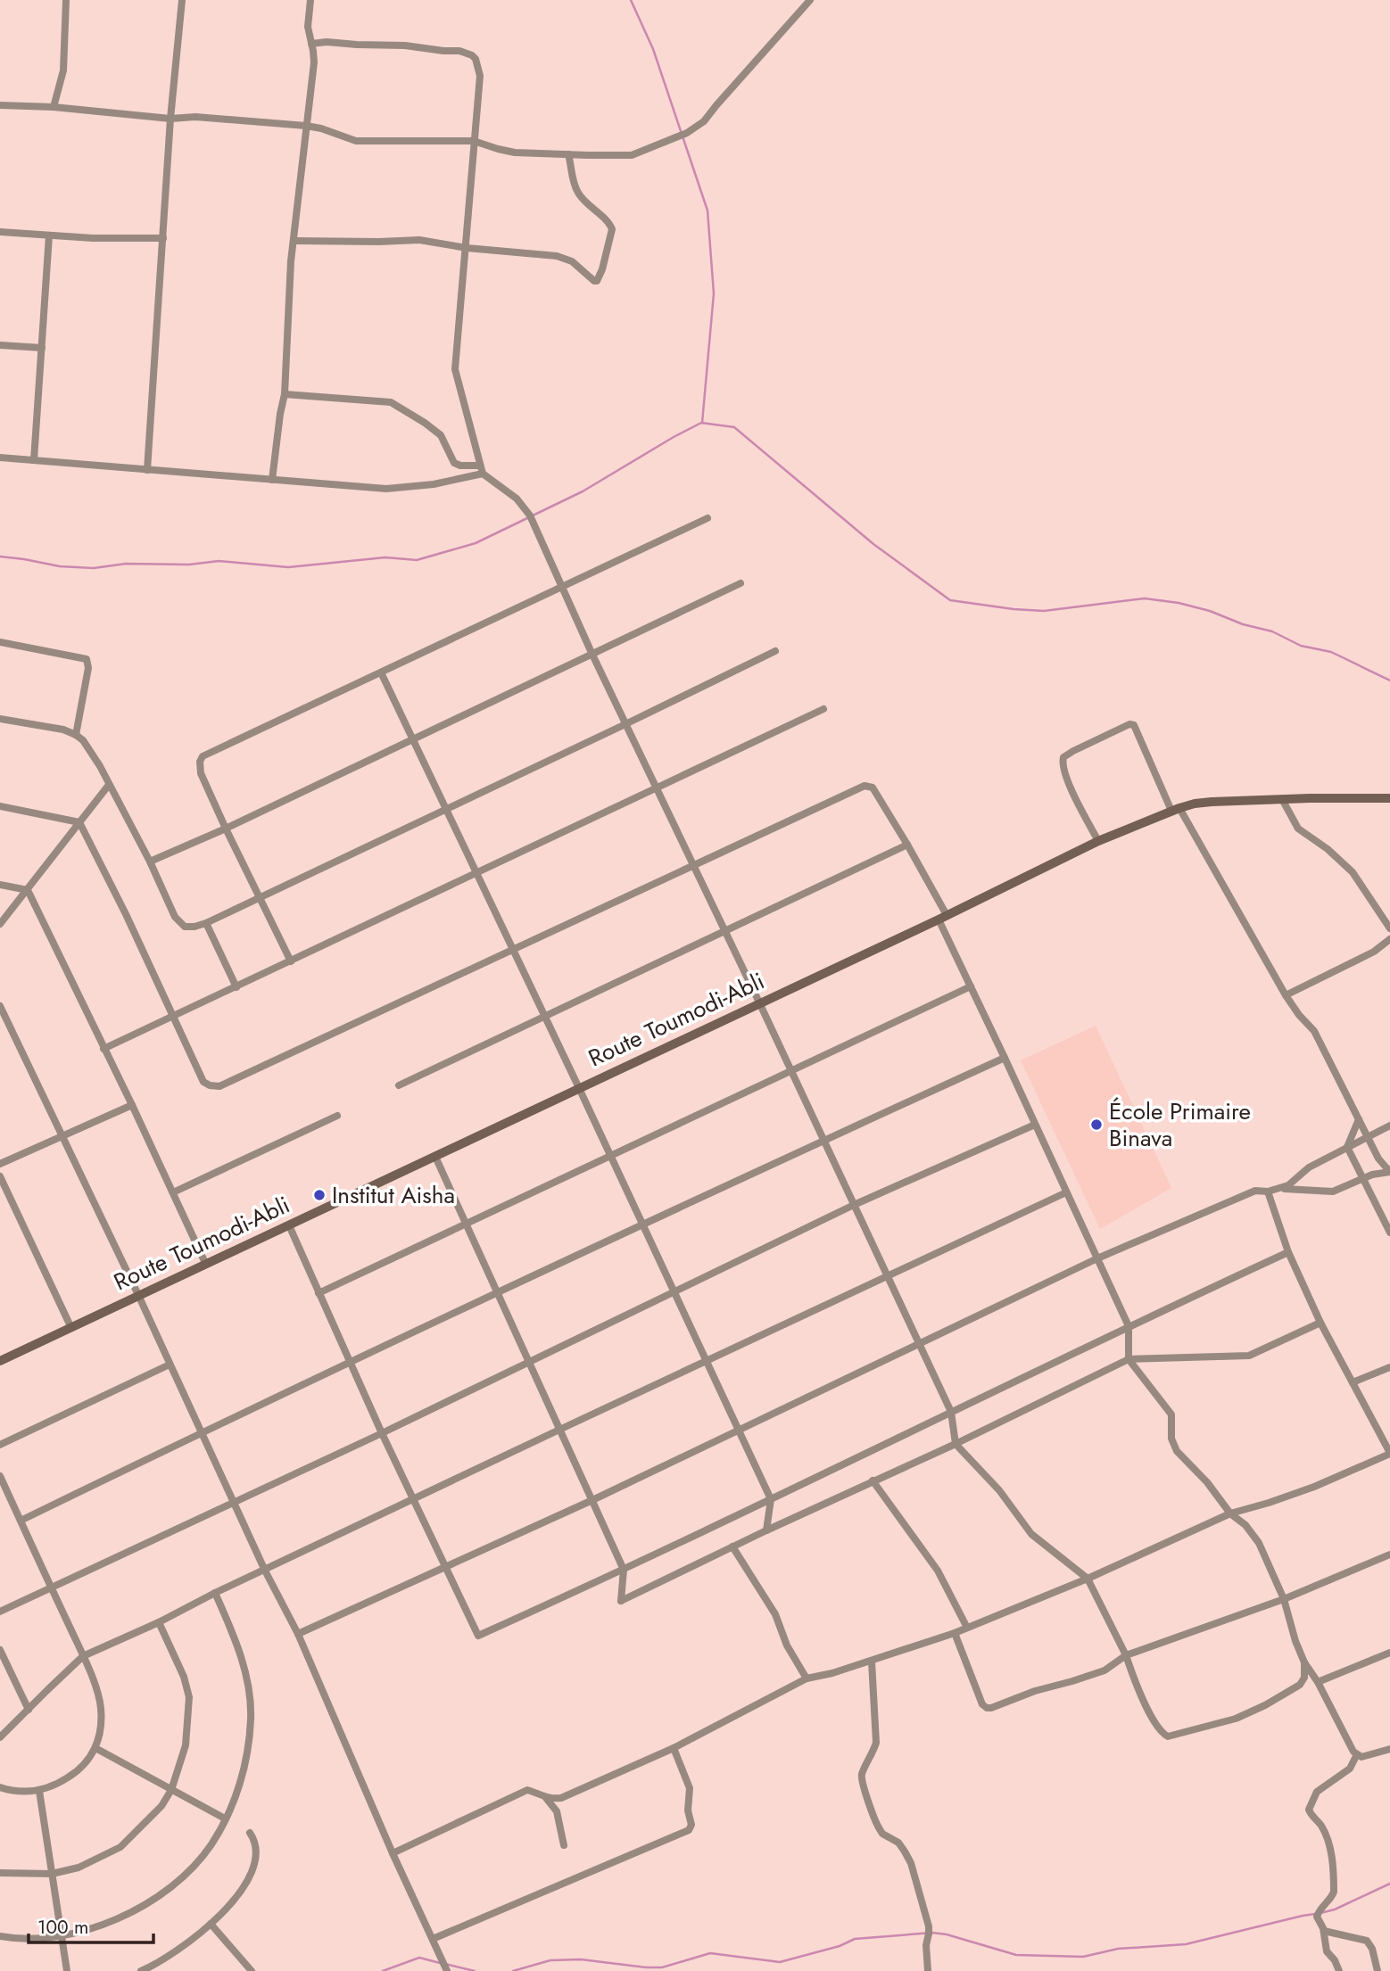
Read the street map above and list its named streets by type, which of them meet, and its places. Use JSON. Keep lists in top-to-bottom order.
{
  "streets": {
    "street": ["Route Toumodi-Abli"]
  },
  "places": ["École Primaire Binava", "Institut Aisha"],
  "scale_bar": "100 m"
}
